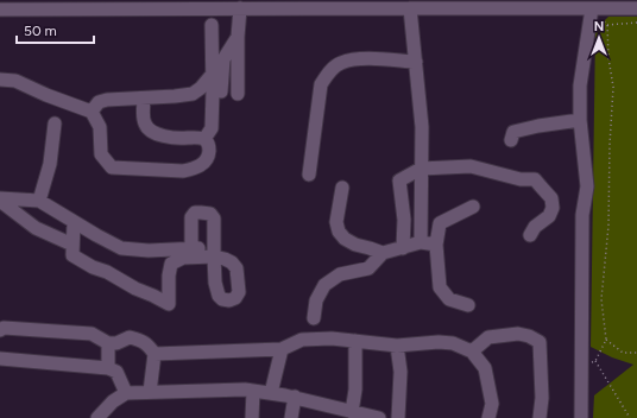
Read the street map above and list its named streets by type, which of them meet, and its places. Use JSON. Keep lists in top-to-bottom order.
{
  "scale_bar": "50 m",
  "north": "top"
}
